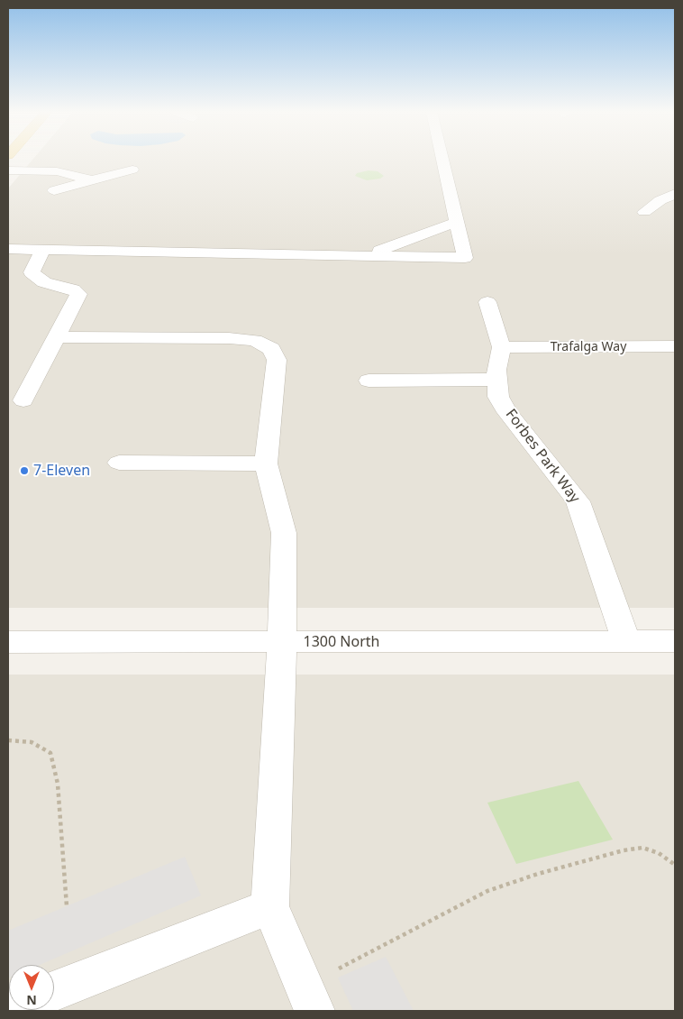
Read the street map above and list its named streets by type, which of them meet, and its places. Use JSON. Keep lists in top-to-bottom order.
{
  "streets": {
    "street": ["Trafalga Way", "Forbes Park Way", "1300 North"]
  },
  "crossings": [
    ["Trafalga Way", "Forbes Park Way"],
    ["Forbes Park Way", "1300 North"]
  ],
  "places": ["7-Eleven"],
  "north": "bottom"
}
